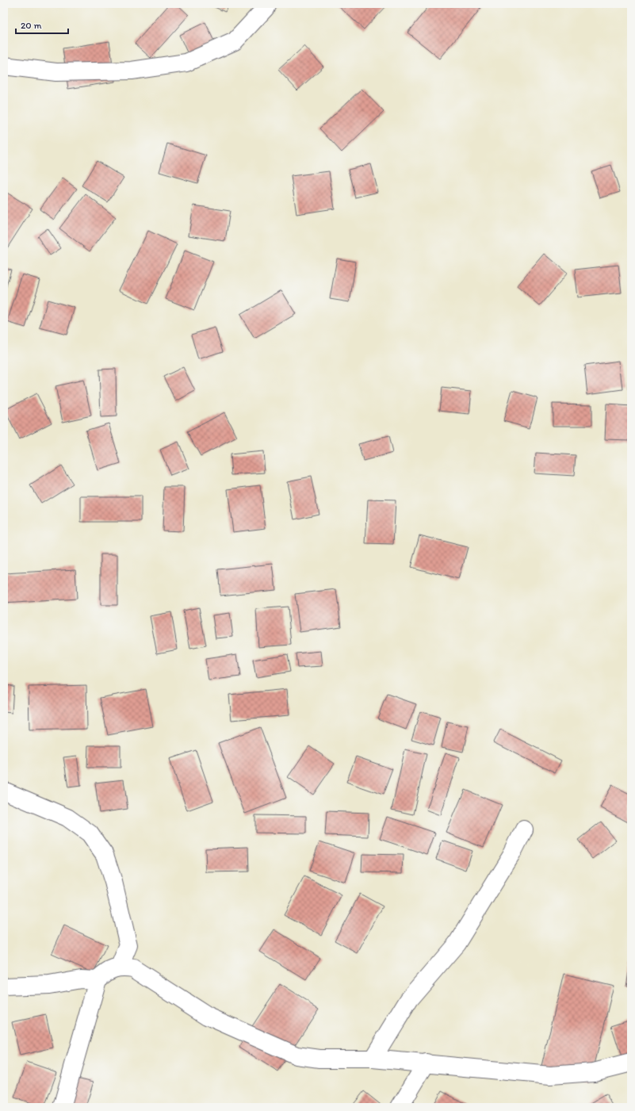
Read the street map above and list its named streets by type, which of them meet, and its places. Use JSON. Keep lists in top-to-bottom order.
{
  "scale_bar": "20 m"
}
